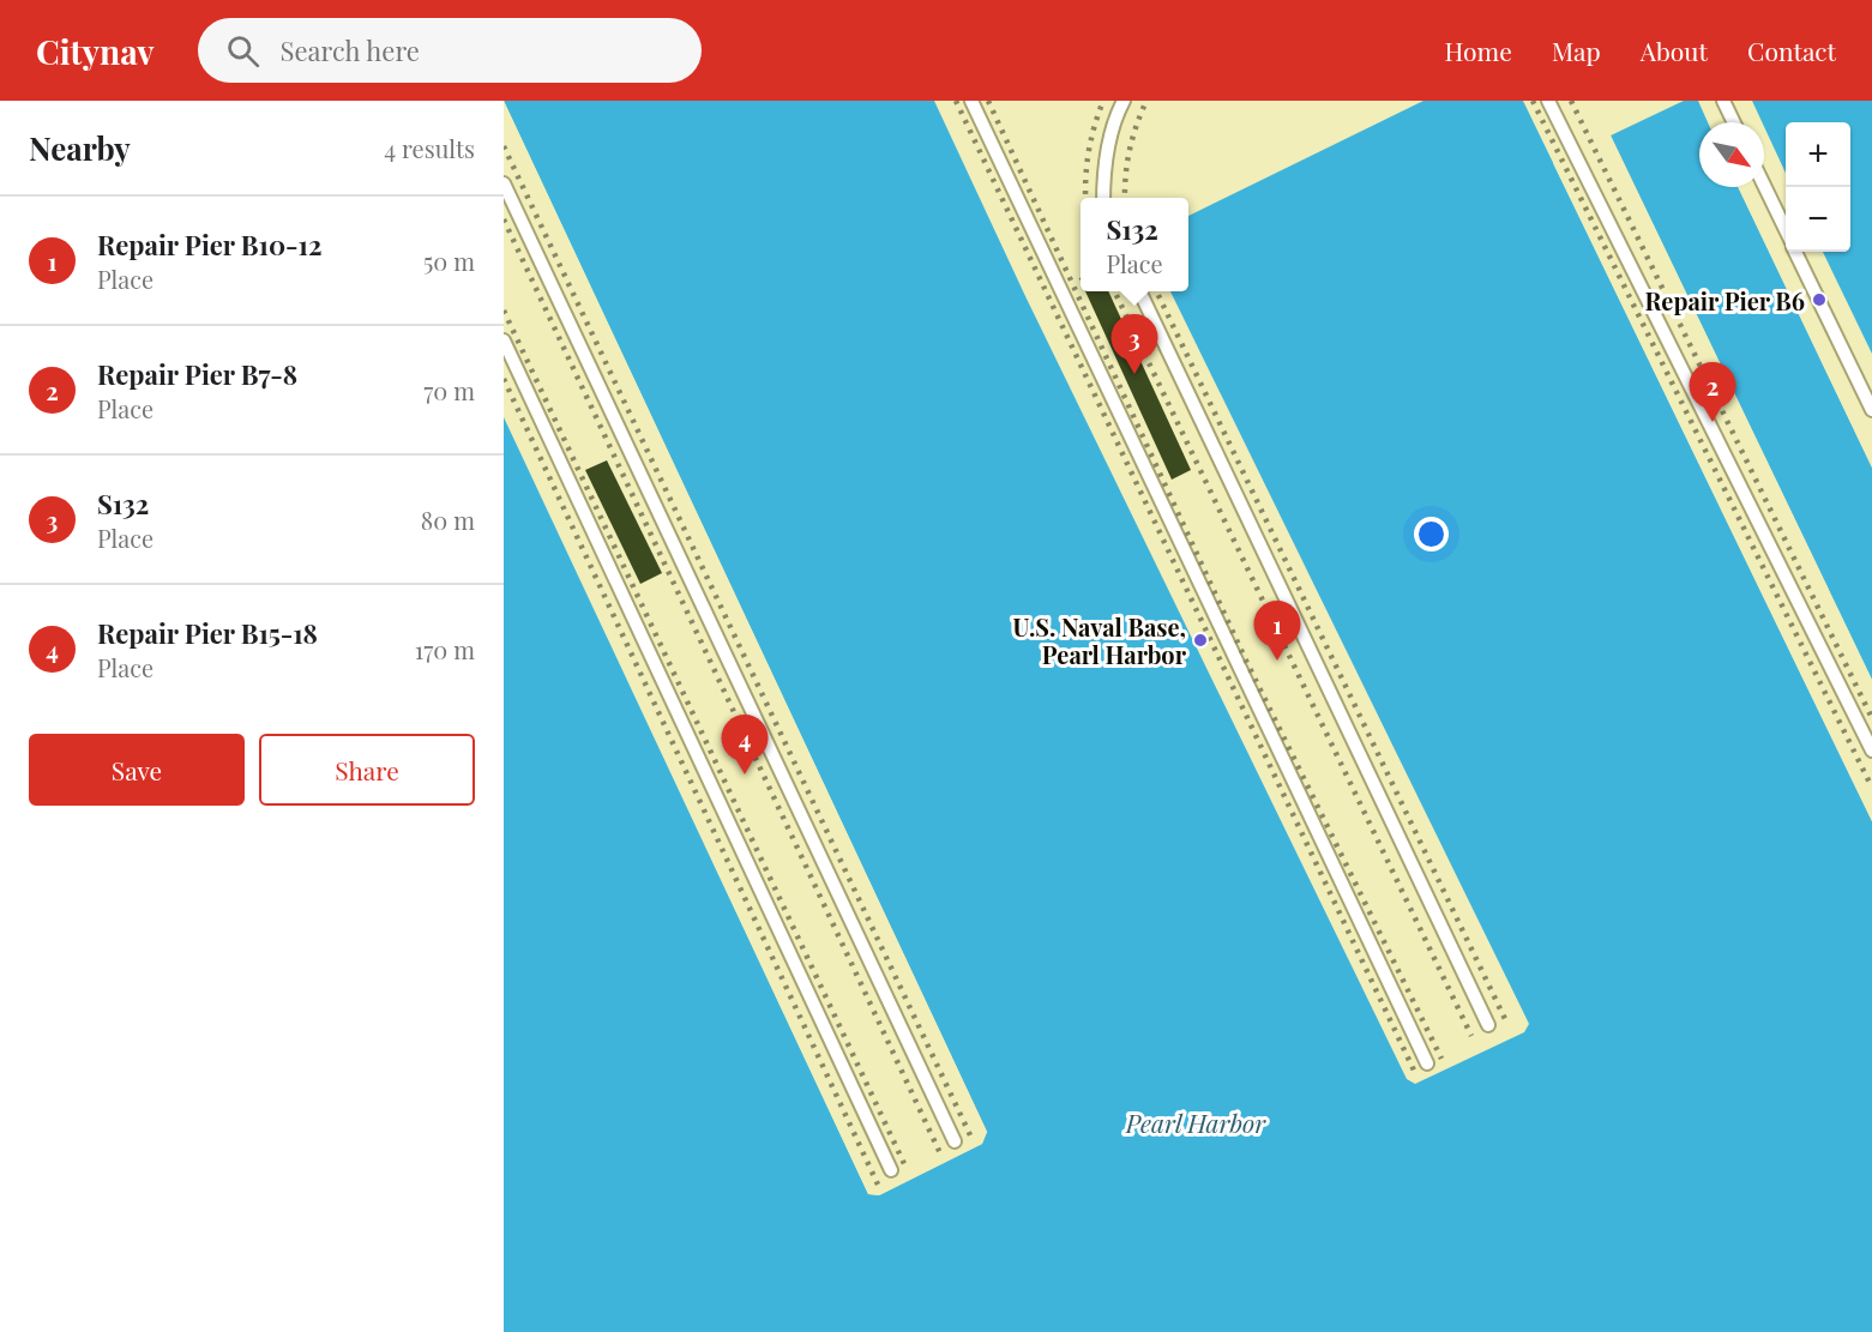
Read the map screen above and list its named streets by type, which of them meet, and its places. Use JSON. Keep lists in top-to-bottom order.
{
  "water": ["Pearl Harbor"],
  "places": ["Repair Pier B6", "U.S. Naval Base, Pearl Harbor"],
  "north": "bottom right",
  "page": {
    "header": "Citynav",
    "search": "Search here",
    "nav": [
      "Home",
      "Map",
      "About",
      "Contact"
    ],
    "heading": ["Nearby", "4 results"],
    "map_buttons": ["+", "−"],
    "list": [
      {
        "mark": "1",
        "name": "Repair Pier B10-12",
        "note": "Place",
        "value": "50 m"
      },
      {
        "mark": "2",
        "name": "Repair Pier B7-8",
        "note": "Place",
        "value": "70 m"
      },
      {
        "mark": "3",
        "name": "S132",
        "note": "Place",
        "value": "80 m"
      },
      {
        "mark": "4",
        "name": "Repair Pier B15-18",
        "note": "Place",
        "value": "170 m"
      }
    ],
    "popup": ["S132", "Place"],
    "pins": [
      "3",
      "2",
      "1",
      "4"
    ],
    "buttons": ["Save", "Share"]
  }
}
